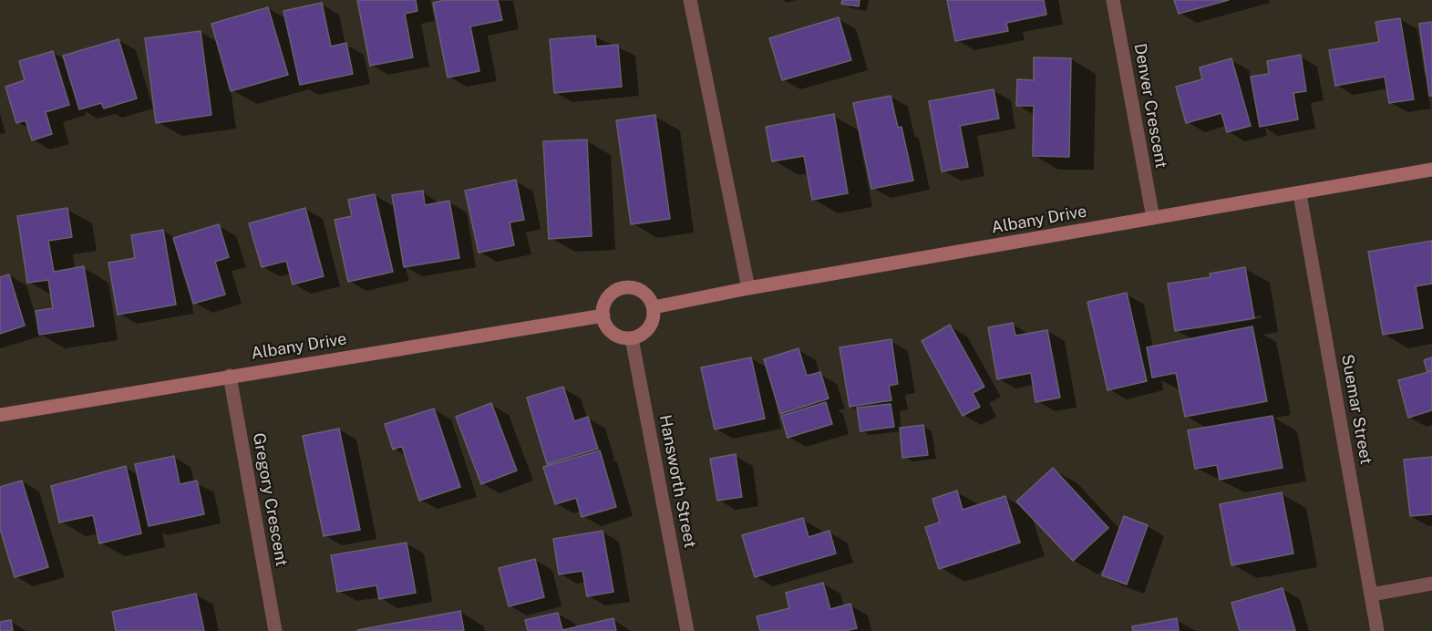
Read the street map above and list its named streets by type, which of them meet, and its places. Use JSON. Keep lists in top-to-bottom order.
{
  "streets": {
    "street": [
      "Denver Crescent",
      "Albany Drive",
      "Suemar Street",
      "Hansworth Street",
      "Gregory Crescent"
    ]
  },
  "crossings": [
    ["Denver Crescent", "Albany Drive"],
    ["Albany Drive", "Suemar Street"],
    ["Albany Drive", "Hansworth Street"],
    ["Albany Drive", "Gregory Crescent"]
  ]
}
